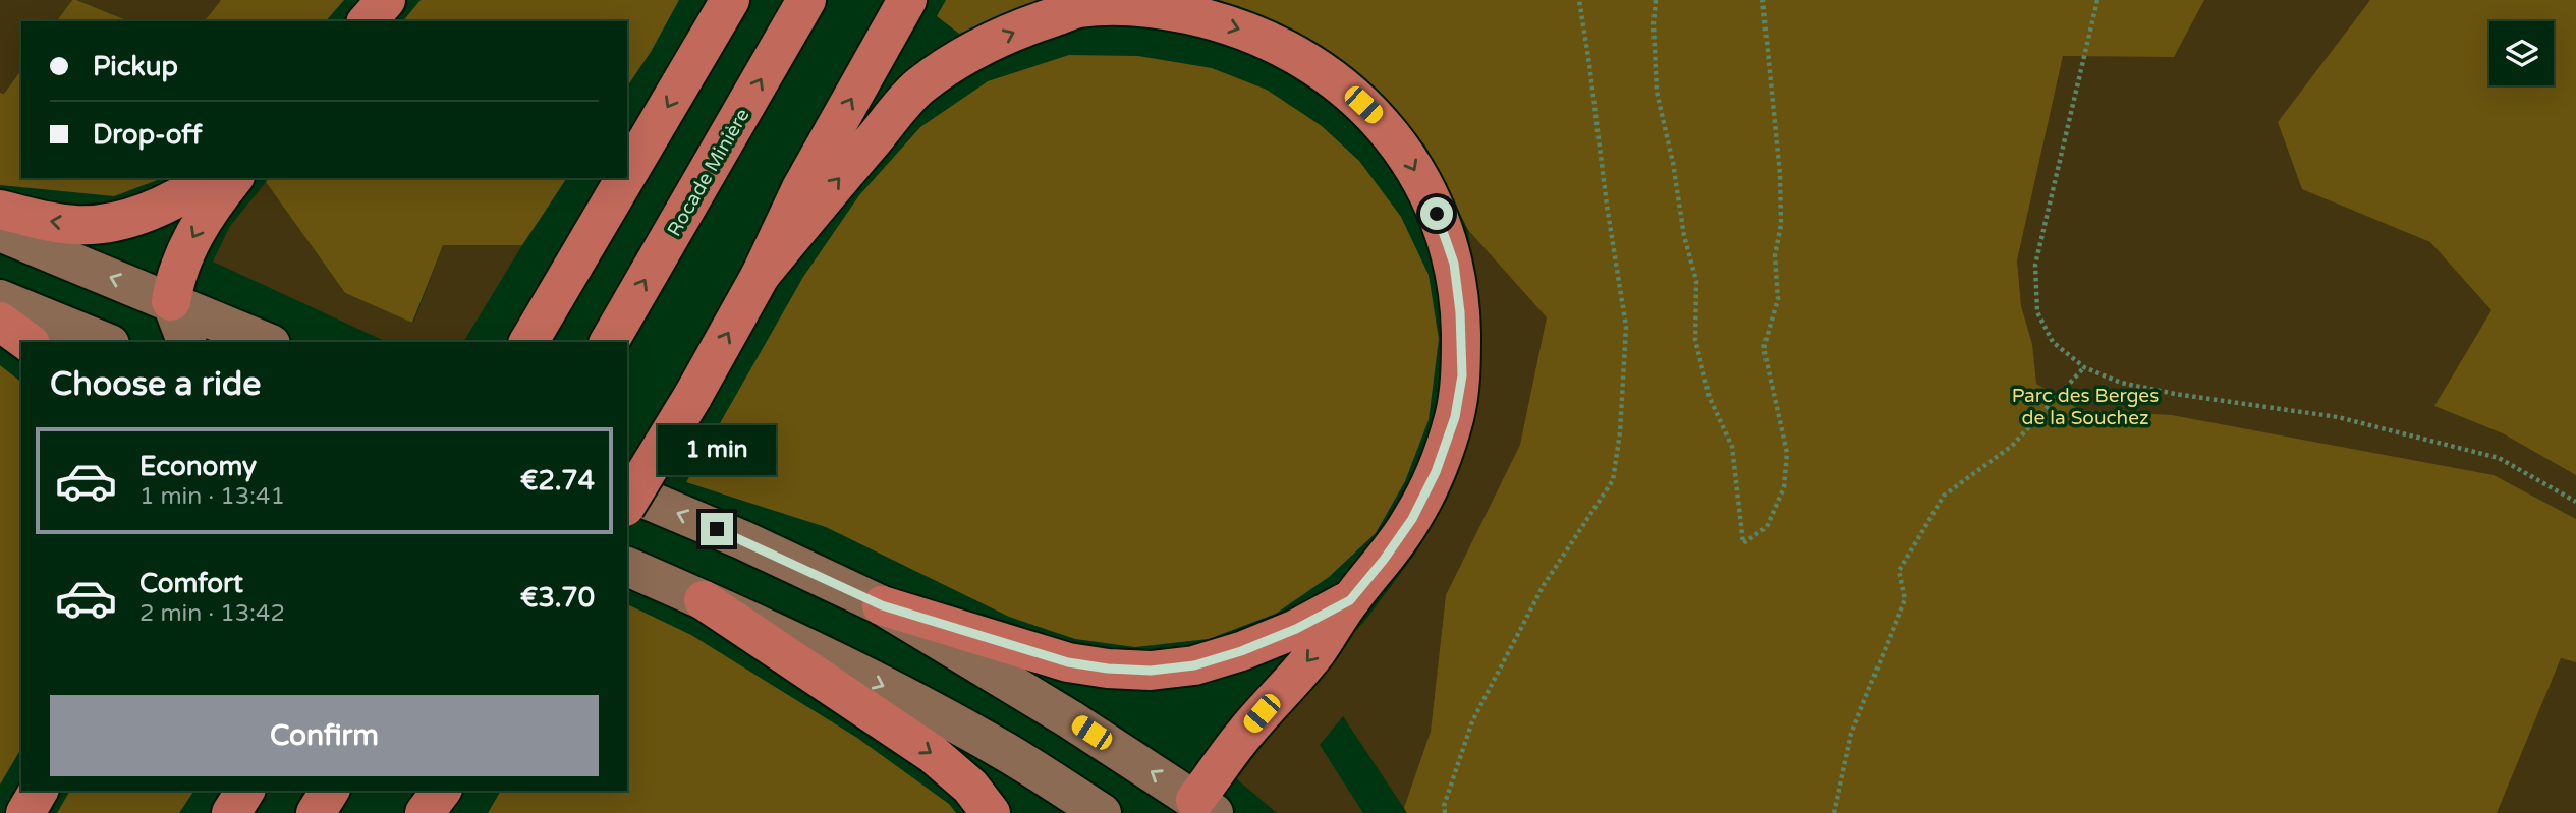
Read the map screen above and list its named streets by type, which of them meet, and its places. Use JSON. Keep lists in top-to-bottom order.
{
  "streets": {
    "highway": ["Rocade Minière"]
  },
  "parks": ["Parc des Berges de la Souchez"],
  "page": {
    "banner": ["Pickup", "Drop-off"],
    "heading": "Choose a ride",
    "bubble": "1 min",
    "list": [
      {
        "name": "Economy",
        "note": "1 min · 13:41",
        "value": "€2.74"
      },
      {
        "name": "Comfort",
        "note": "2 min · 13:42",
        "value": "€3.70"
      }
    ],
    "buttons": "Confirm"
  }
}
